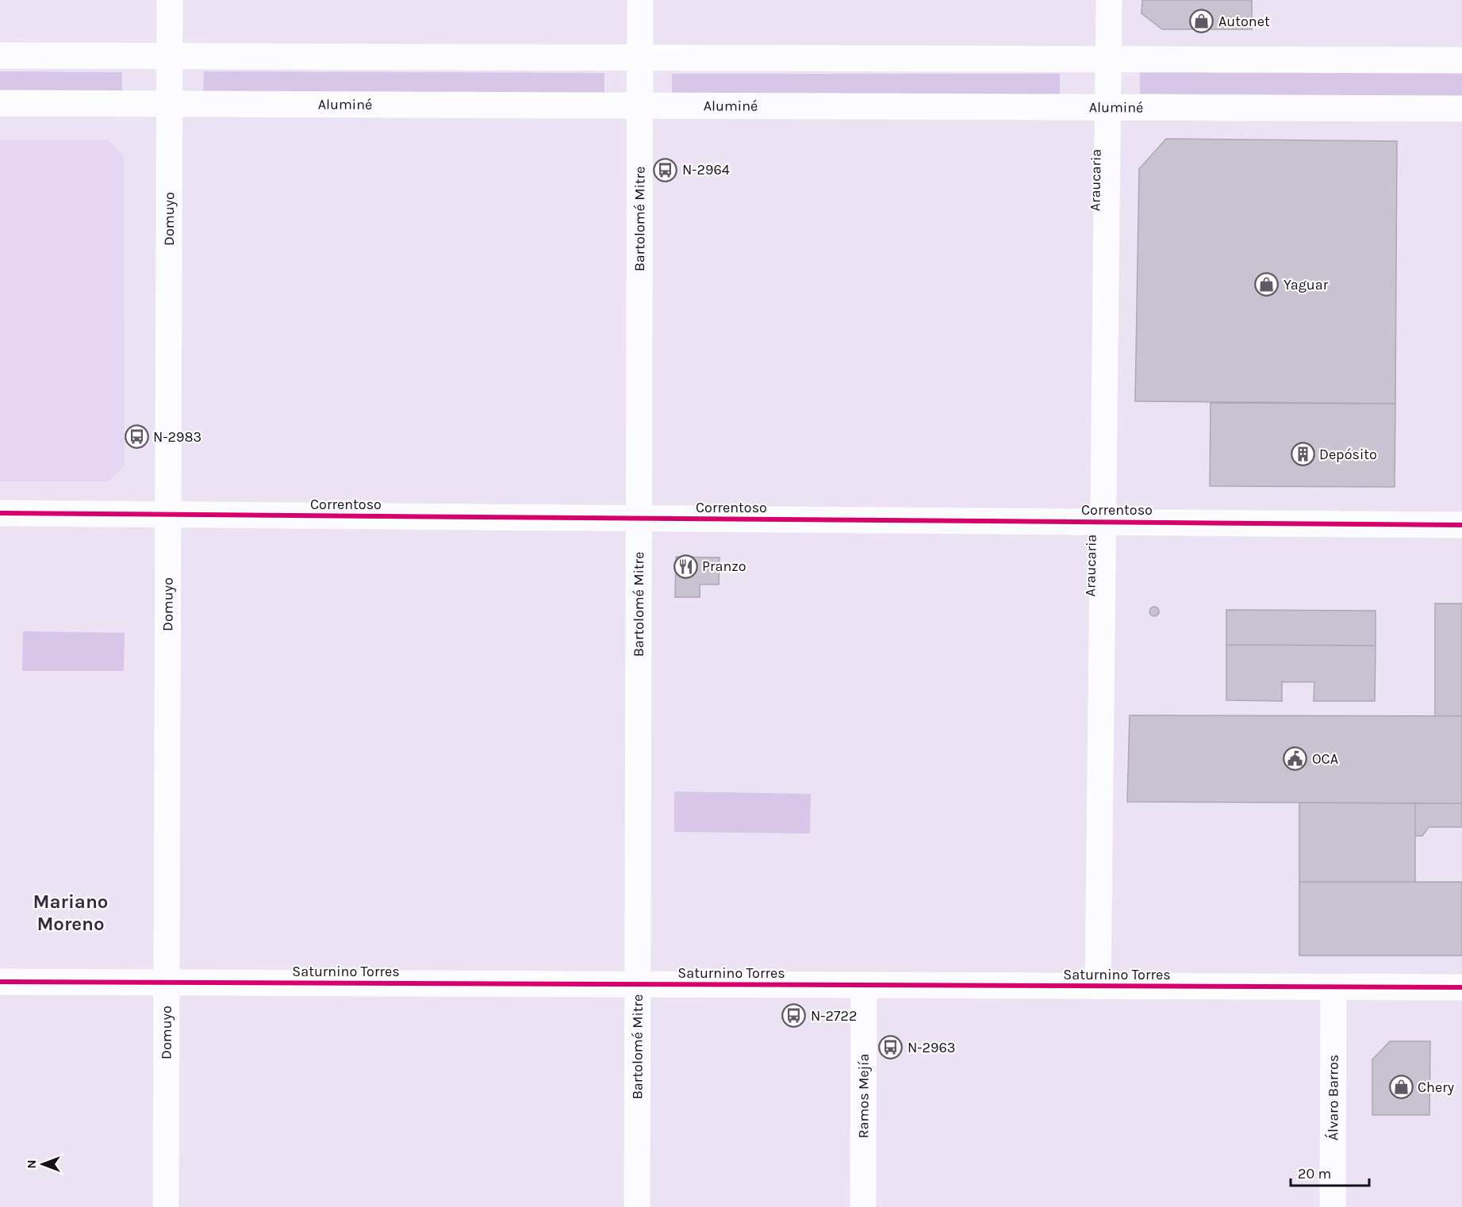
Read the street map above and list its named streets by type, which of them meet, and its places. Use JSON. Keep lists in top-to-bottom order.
{
  "streets": {
    "street": [
      "Aluminé",
      "Araucaria",
      "Domuyo",
      "Bartolomé Mitre",
      "Correntoso",
      "Saturnino Torres",
      "Ramos Mejía",
      "Álvaro Barros"
    ]
  },
  "crossings": [
    ["Aluminé", "Araucaria"],
    ["Aluminé", "Domuyo"],
    ["Aluminé", "Bartolomé Mitre"],
    ["Araucaria", "Correntoso"],
    ["Araucaria", "Saturnino Torres"],
    ["Domuyo", "Correntoso"],
    ["Domuyo", "Saturnino Torres"],
    ["Bartolomé Mitre", "Correntoso"],
    ["Bartolomé Mitre", "Saturnino Torres"],
    ["Saturnino Torres", "Ramos Mejía"],
    ["Saturnino Torres", "Álvaro Barros"]
  ],
  "districts": ["Mariano Moreno"],
  "places": {
    "shop": ["Autonet", "Yaguar", "Chery"],
    "bus stop": [
      "N-2964",
      "N-2983",
      "N-2722",
      "N-2963"
    ],
    "building": ["Depósito"],
    "restaurant": ["Pranzo"],
    "public building": ["OCA"]
  },
  "scale_bar": "20 m",
  "north": "left"
}
